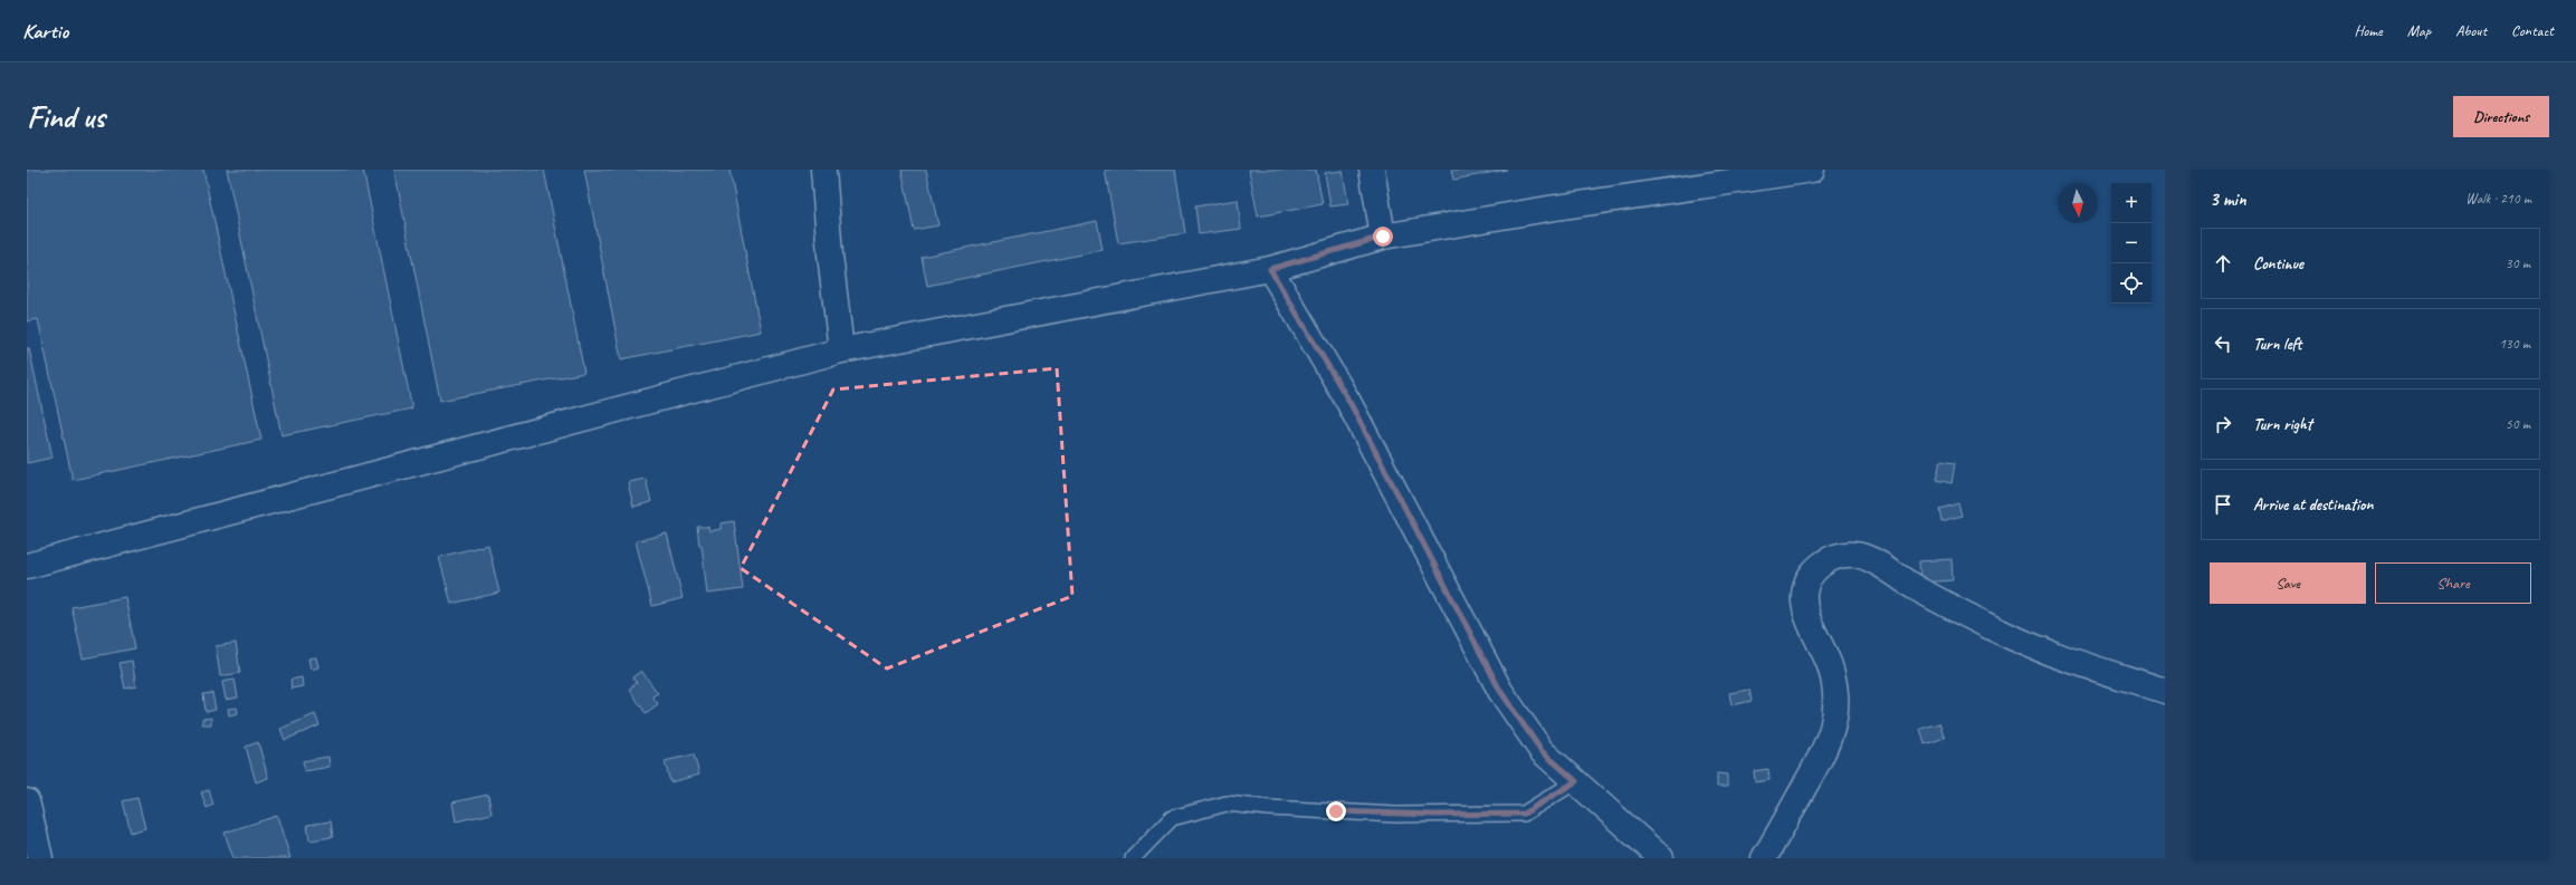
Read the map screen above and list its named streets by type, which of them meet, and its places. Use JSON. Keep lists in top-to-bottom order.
{
  "north": "bottom",
  "page": {
    "header": "Kartio",
    "nav": [
      "Home",
      "Map",
      "About",
      "Contact"
    ],
    "buttons": [
      "Directions",
      ["Save", "Share"]
    ],
    "title": "Find us",
    "heading": ["3 min", "Walk · 210 m"],
    "map_buttons": ["+", "−"],
    "list": [
      ["Continue", "30 m"],
      ["Turn left", "130 m"],
      ["Turn right", "50 m"],
      "Arrive at destination"
    ]
  }
}
